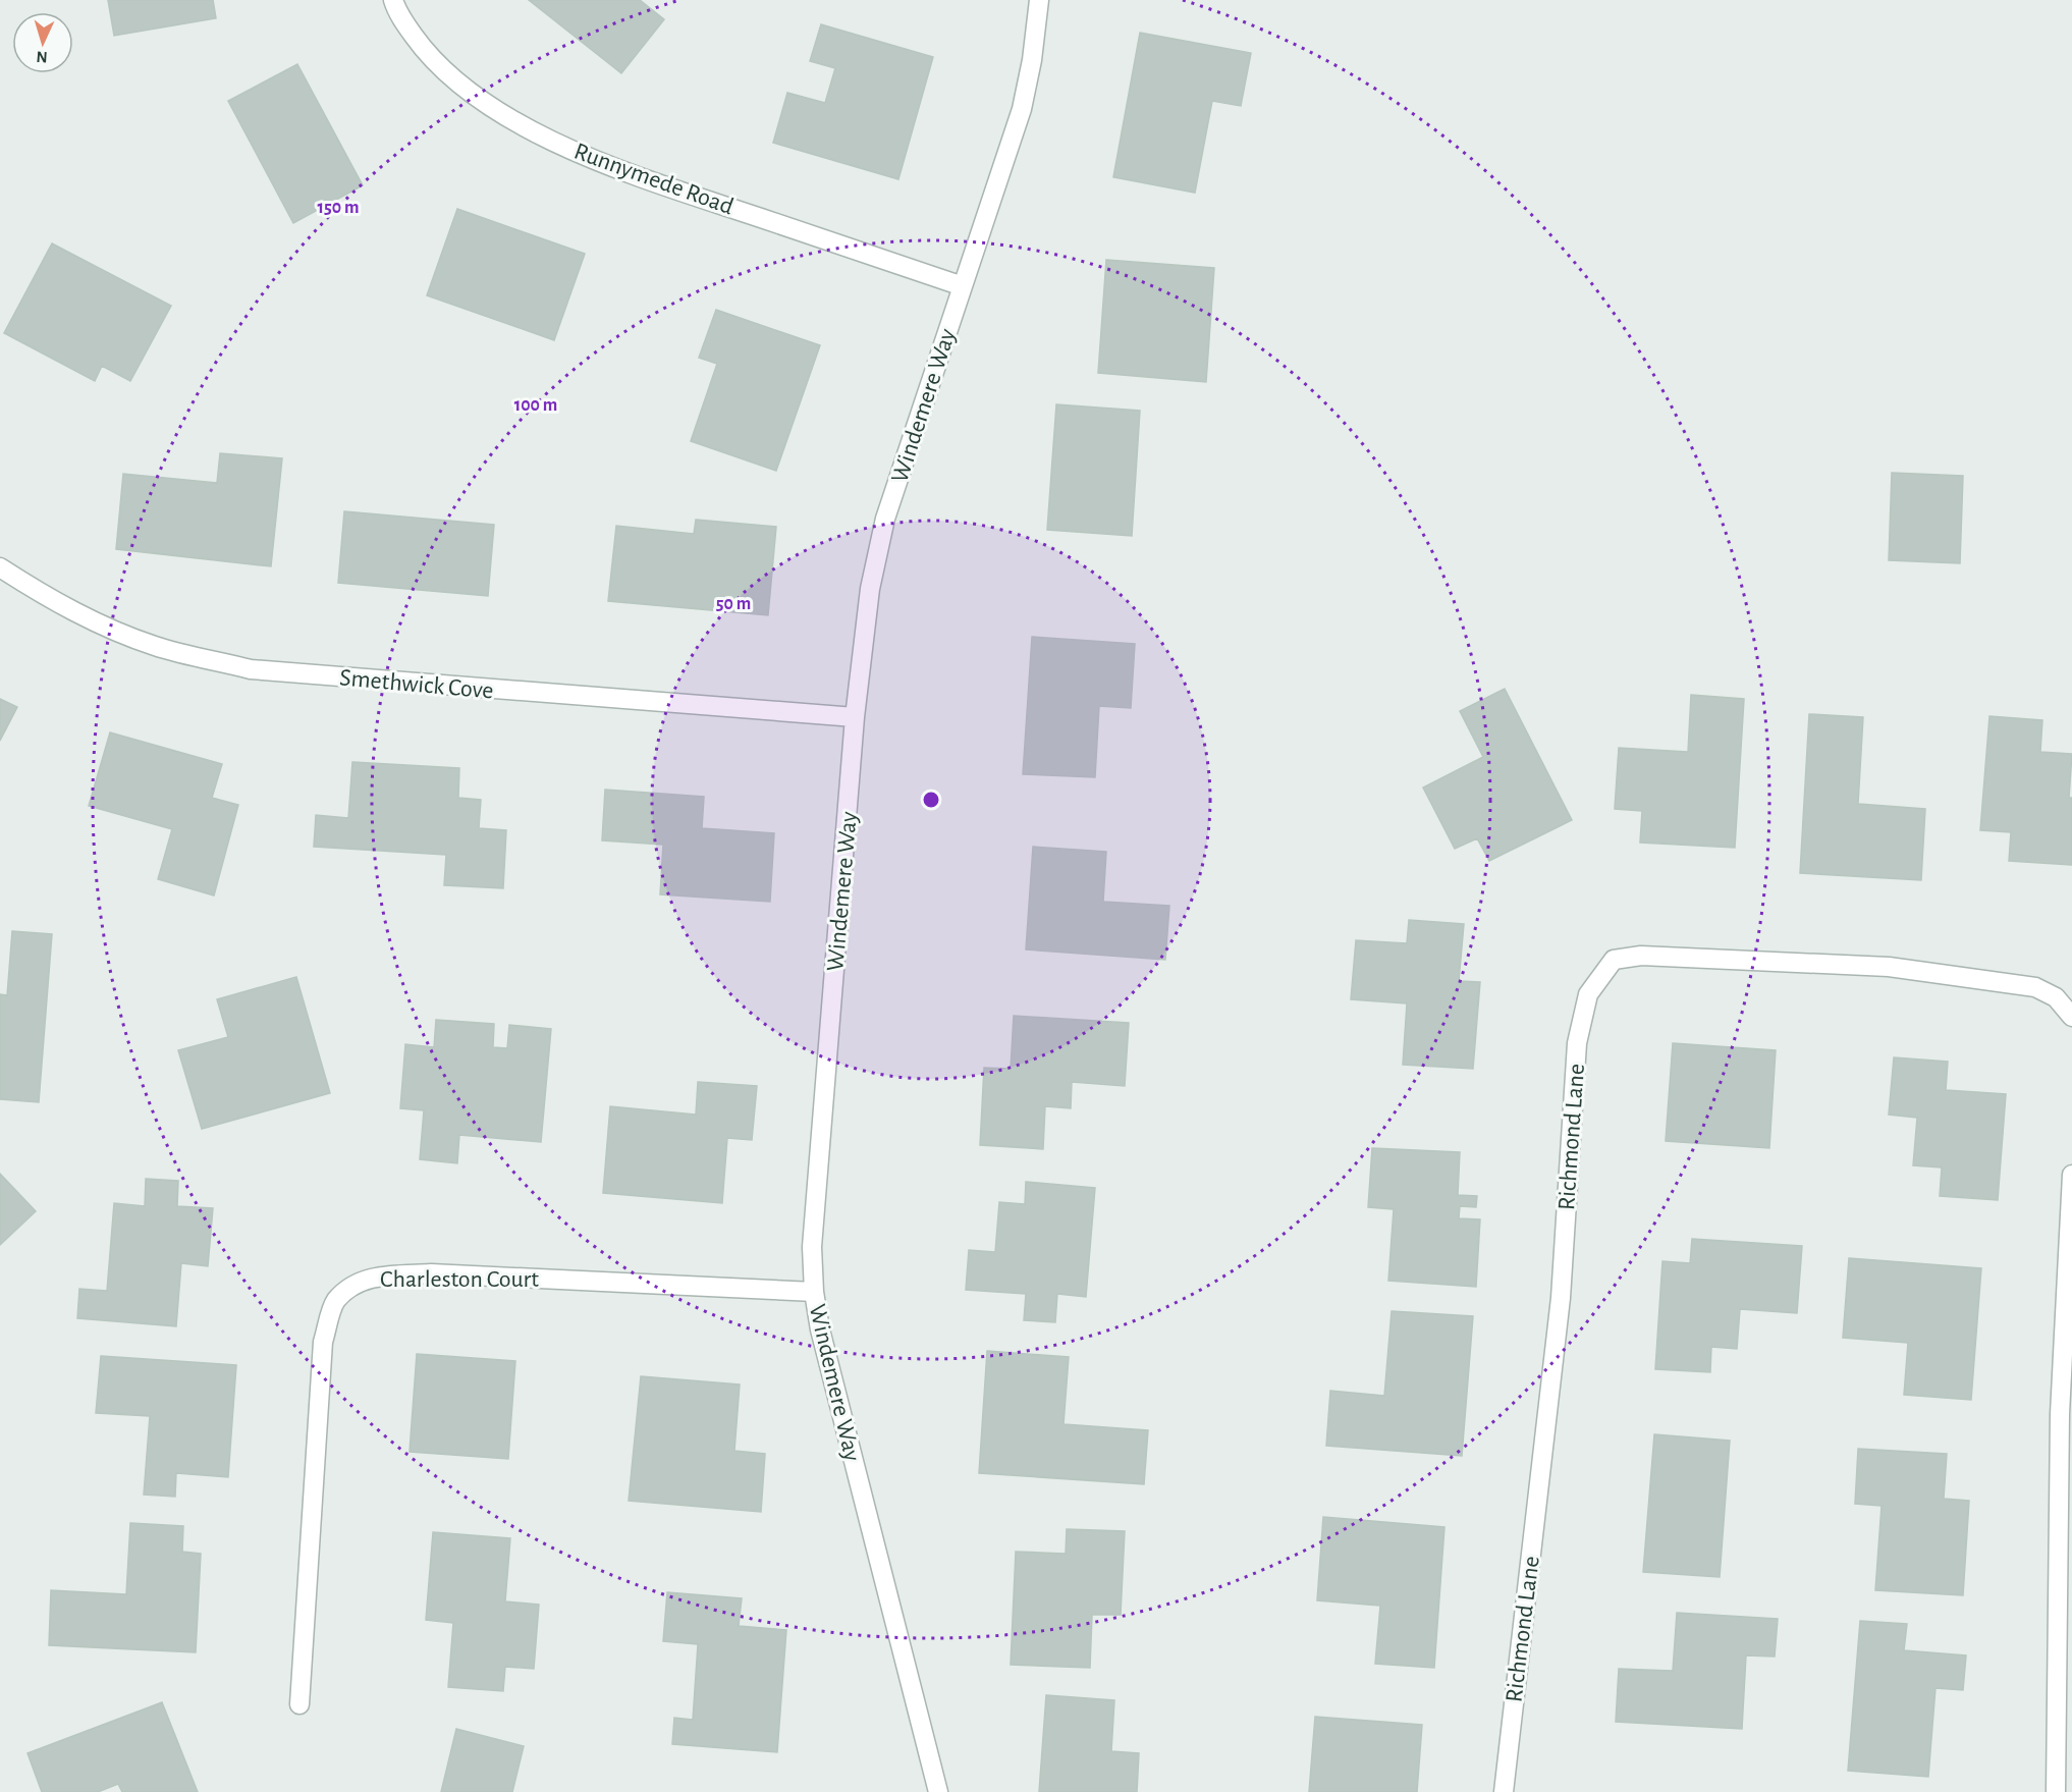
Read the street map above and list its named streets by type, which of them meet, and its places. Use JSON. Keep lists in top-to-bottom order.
{
  "streets": {
    "street": [
      "Runnymede Road",
      "Windemere Way",
      "Smethwick Cove",
      "Richmond Lane",
      "Charleston Court"
    ]
  },
  "crossings": [
    ["Runnymede Road", "Windemere Way"],
    ["Windemere Way", "Smethwick Cove"],
    ["Windemere Way", "Charleston Court"]
  ],
  "north": "bottom",
  "rings": ["150 m", "100 m", "50 m"]
}
